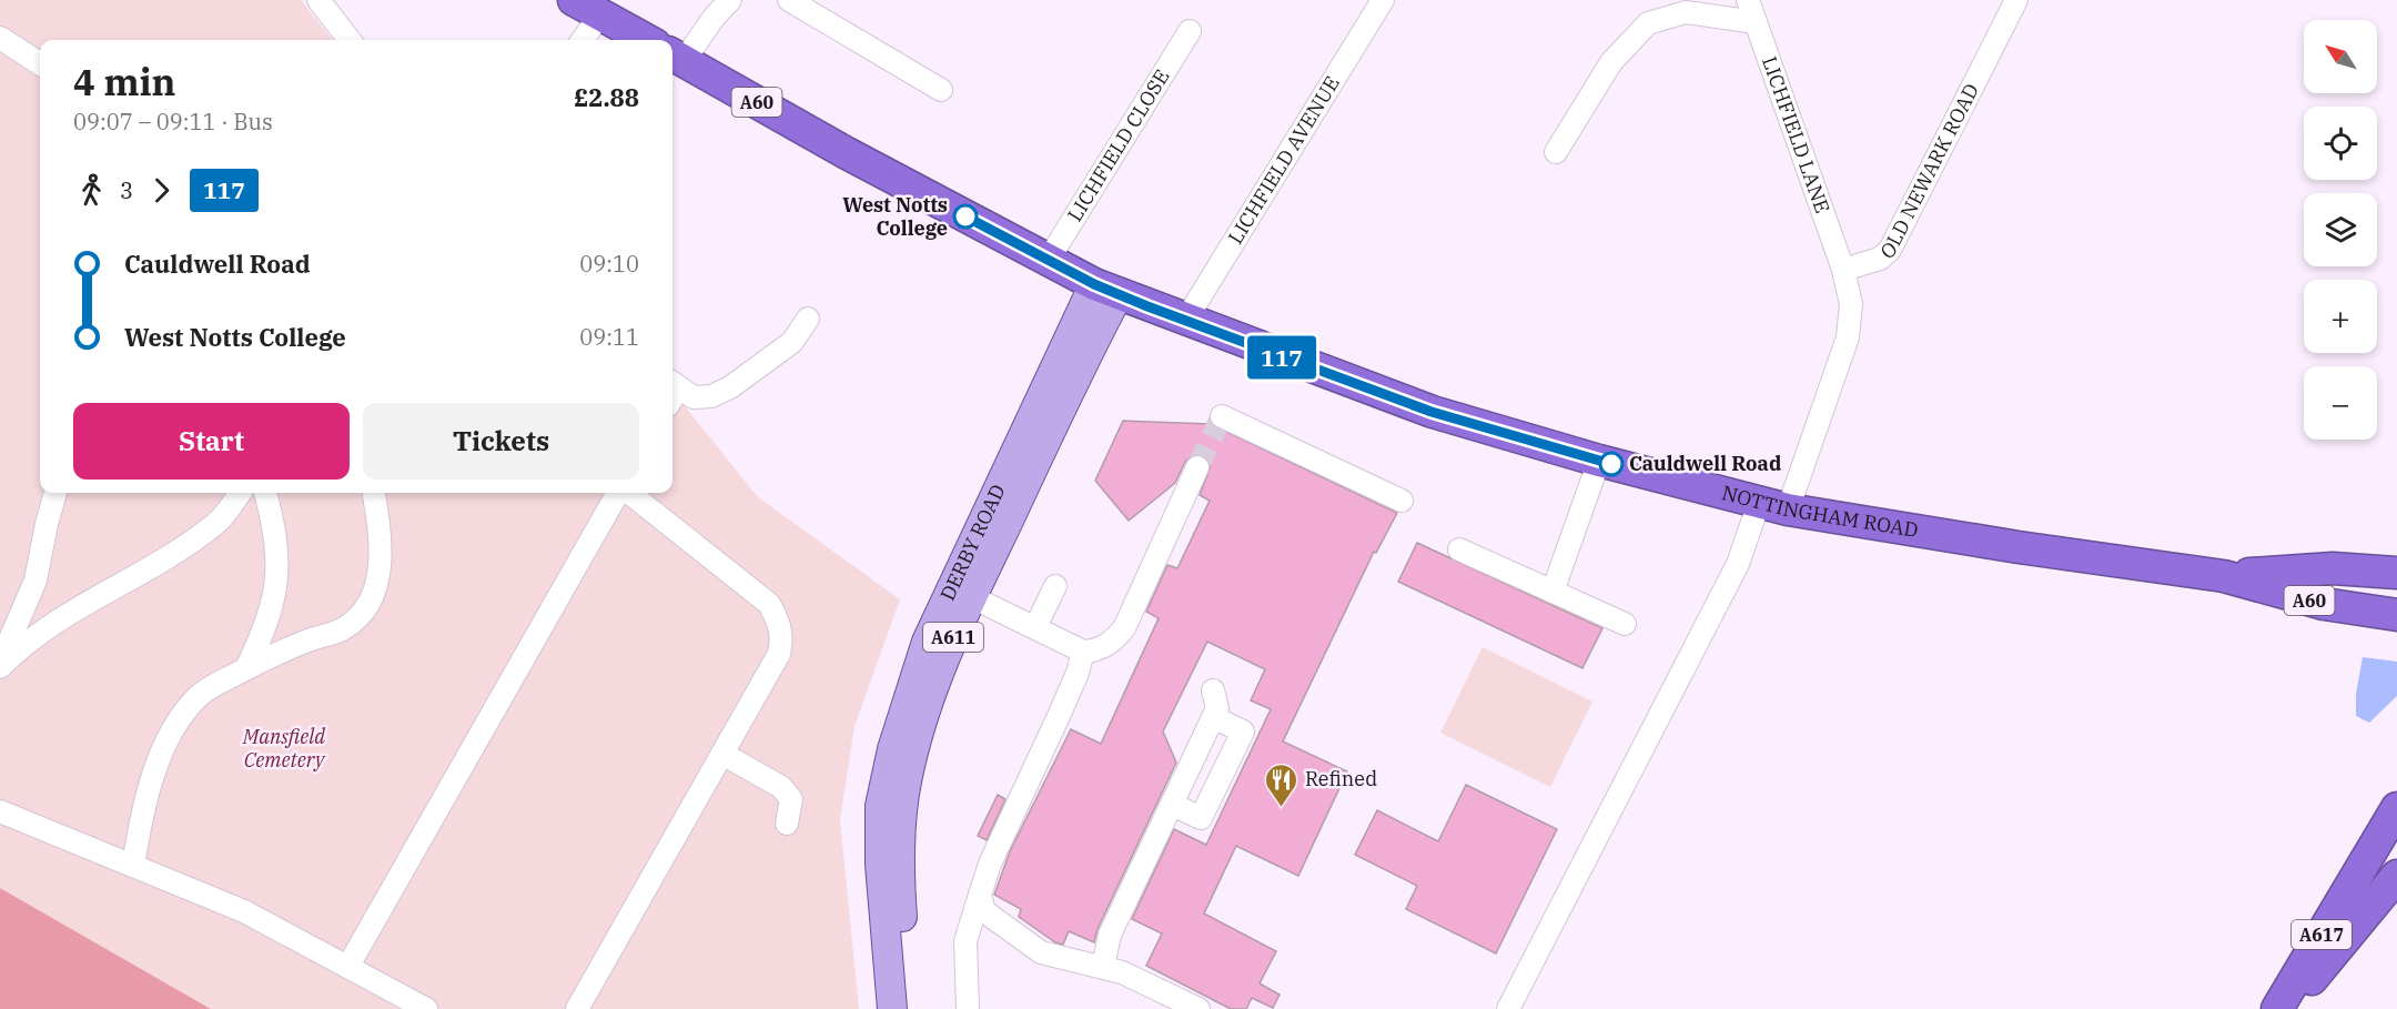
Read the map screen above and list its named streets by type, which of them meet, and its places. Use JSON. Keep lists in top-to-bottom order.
{
  "streets": {
    "highway": ["A60", "NOTTINGHAM ROAD", "A617"],
    "main road": ["DERBY ROAD", "A611"],
    "street": [
      "LICHFIELD LANE",
      "LICHFIELD CLOSE",
      "LICHFIELD AVENUE",
      "OLD NEWARK ROAD"
    ]
  },
  "crossings": [
    ["LICHFIELD LANE", "OLD NEWARK ROAD"],
    ["LICHFIELD CLOSE", "NOTTINGHAM ROAD"],
    ["LICHFIELD AVENUE", "NOTTINGHAM ROAD"],
    ["NOTTINGHAM ROAD", "DERBY ROAD"]
  ],
  "parks": ["Mansfield Cemetery"],
  "places": {
    "other": ["West Notts College", "Cauldwell Road"],
    "restaurant": ["Refined"]
  },
  "lines": ["bus line 117"],
  "north": "top left",
  "page": {
    "on_map": "117",
    "map_buttons": ["+", "−"],
    "heading": ["4 min", "09:07 – 09:11 · Bus", "£2.88"],
    "legs": ["3", "117"],
    "list": [
      {
        "name": "Cauldwell Road",
        "value": "09:10"
      },
      {
        "name": "West Notts College",
        "value": "09:11"
      }
    ],
    "buttons": ["Start", "Tickets"]
  }
}
